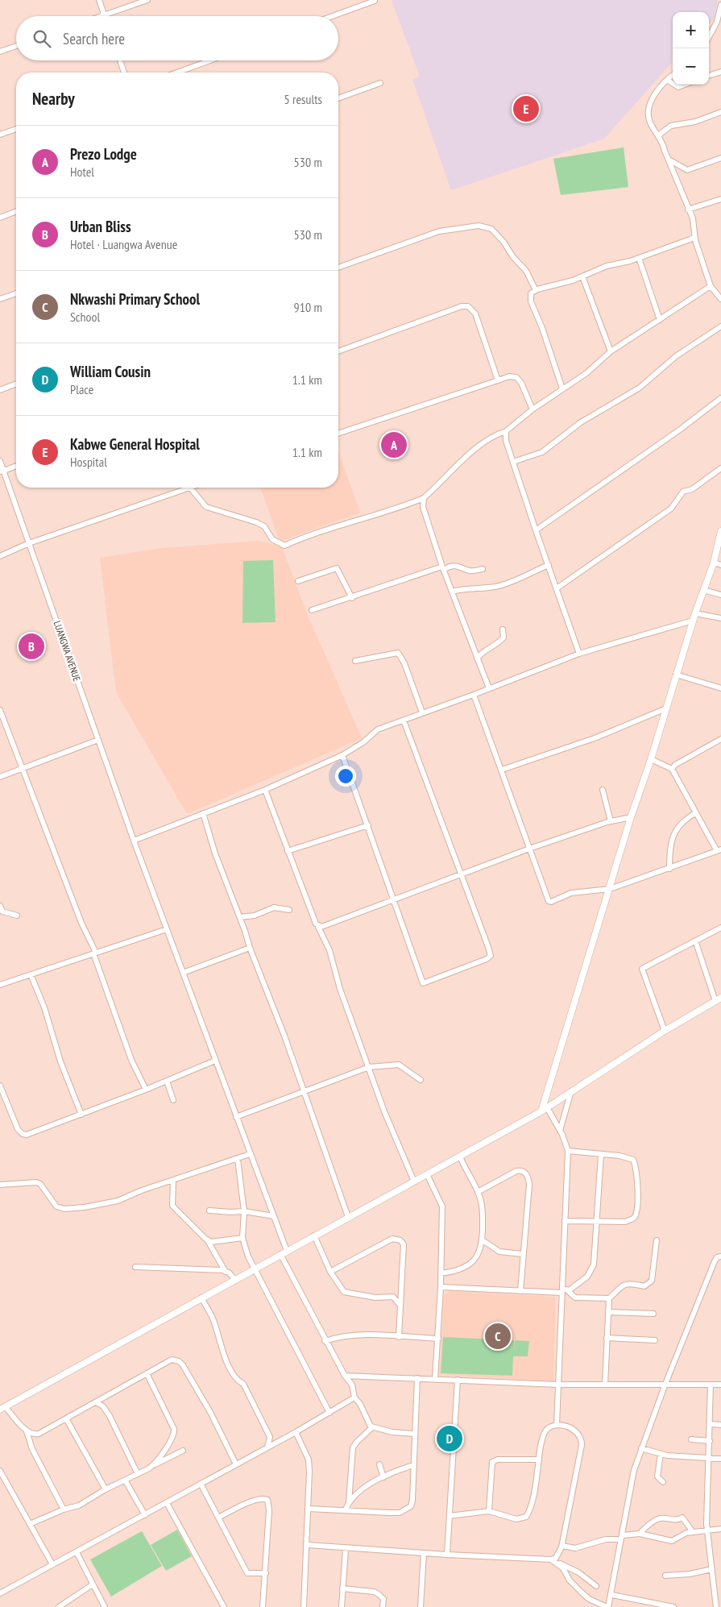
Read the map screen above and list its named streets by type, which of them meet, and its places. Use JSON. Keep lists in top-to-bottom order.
{
  "streets": {
    "street": ["LUANGWA AVENUE"]
  },
  "page": {
    "map_buttons": ["+", "−"],
    "search": "Search here",
    "heading": ["Nearby", "5 results"],
    "pins": [
      "E",
      "A",
      "B",
      "C",
      "D"
    ],
    "list": [
      {
        "mark": "A",
        "name": "Prezo Lodge",
        "note": "Hotel",
        "value": "530 m"
      },
      {
        "mark": "B",
        "name": "Urban Bliss",
        "note": "Hotel · Luangwa Avenue",
        "value": "530 m"
      },
      {
        "mark": "C",
        "name": "Nkwashi Primary School",
        "note": "School",
        "value": "910 m"
      },
      {
        "mark": "D",
        "name": "William Cousin",
        "note": "Place",
        "value": "1.1 km"
      },
      {
        "mark": "E",
        "name": "Kabwe General Hospital",
        "note": "Hospital",
        "value": "1.1 km"
      }
    ]
  }
}
